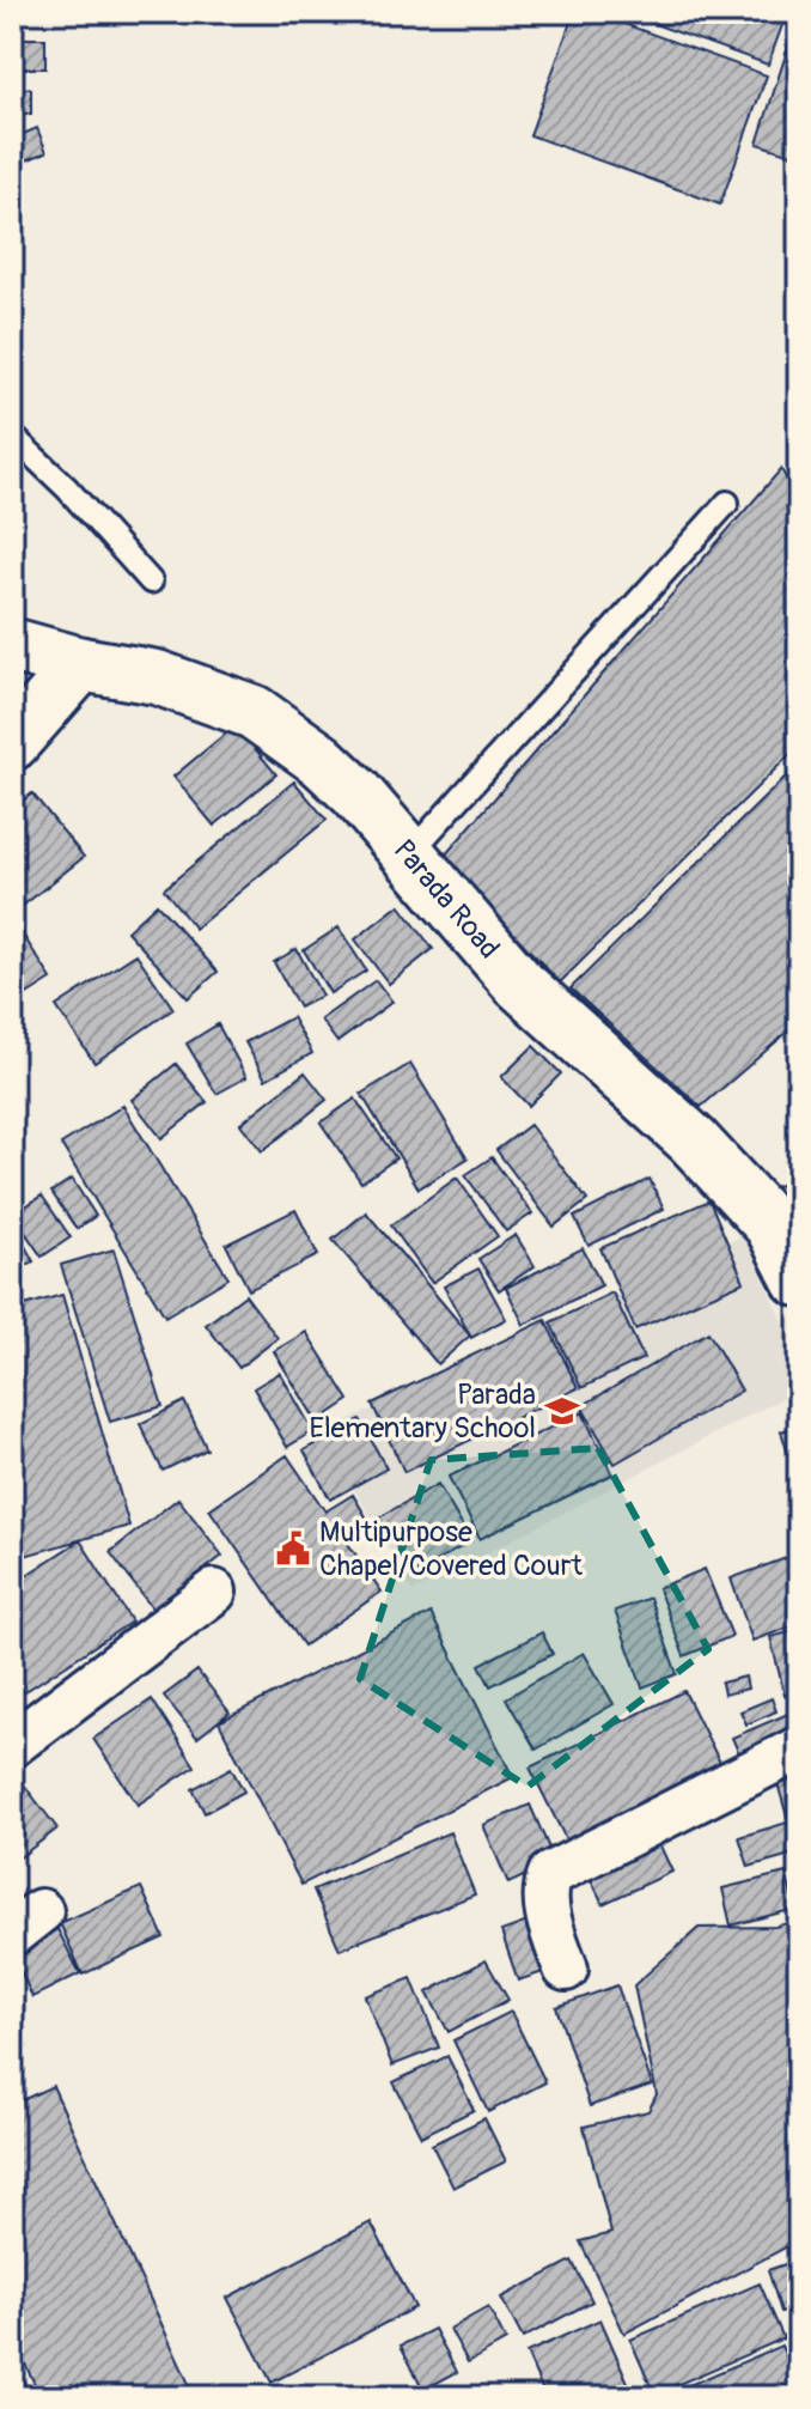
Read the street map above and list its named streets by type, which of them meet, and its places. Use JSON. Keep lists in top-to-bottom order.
{
  "streets": {
    "street": ["Parada Road"]
  },
  "places": {
    "school or university": ["Parada Elementary School"],
    "public building": ["Multipurpose Chapel/Covered Court"]
  }
}
